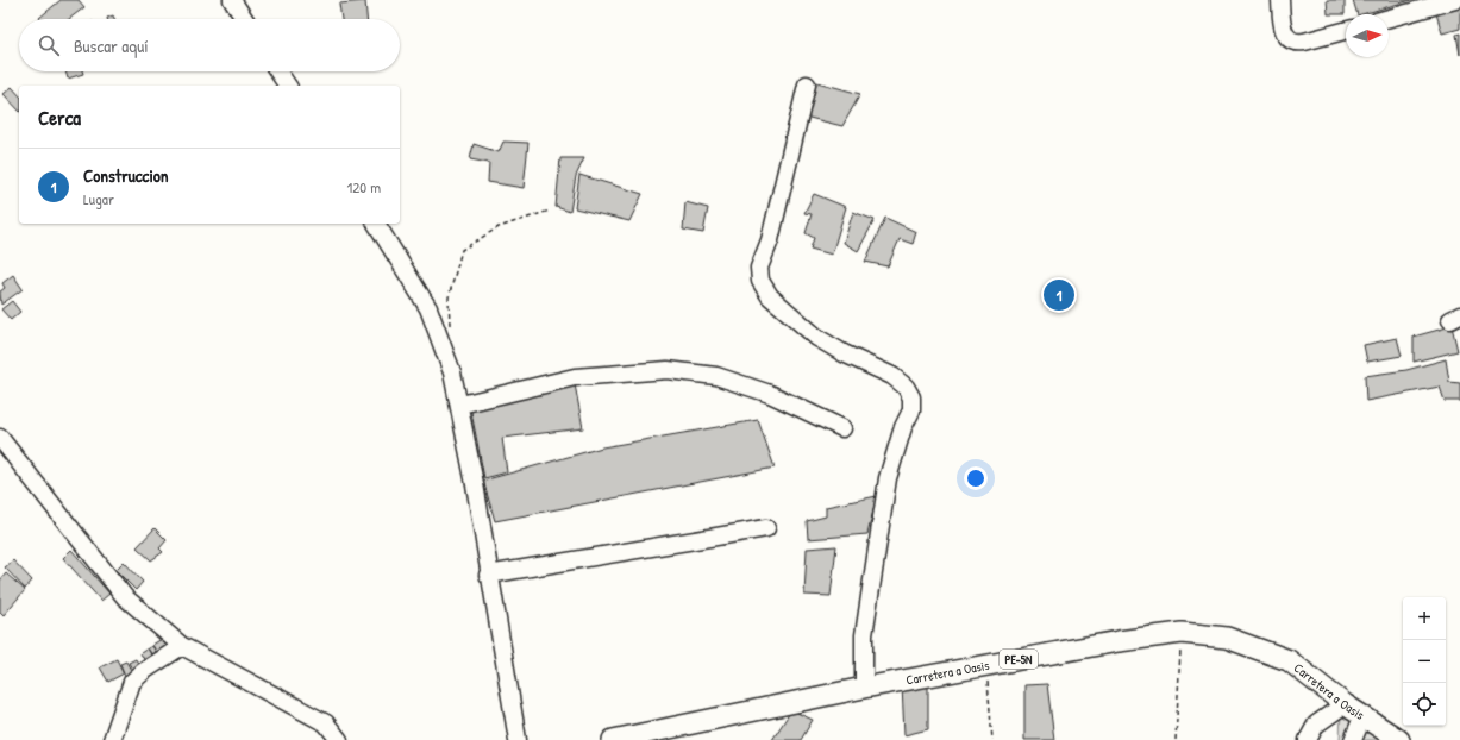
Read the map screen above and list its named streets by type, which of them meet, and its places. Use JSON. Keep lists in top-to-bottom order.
{
  "streets": {
    "main road": ["PE-5N", "Carretera a Oasis"]
  },
  "north": "right",
  "page": {
    "search": "Buscar aquí",
    "heading": "Cerca",
    "list": [
      {
        "mark": "1",
        "name": "Construccion",
        "note": "Lugar",
        "value": "120 m"
      }
    ],
    "pins": "1",
    "map_buttons": ["+", "−"]
  }
}
